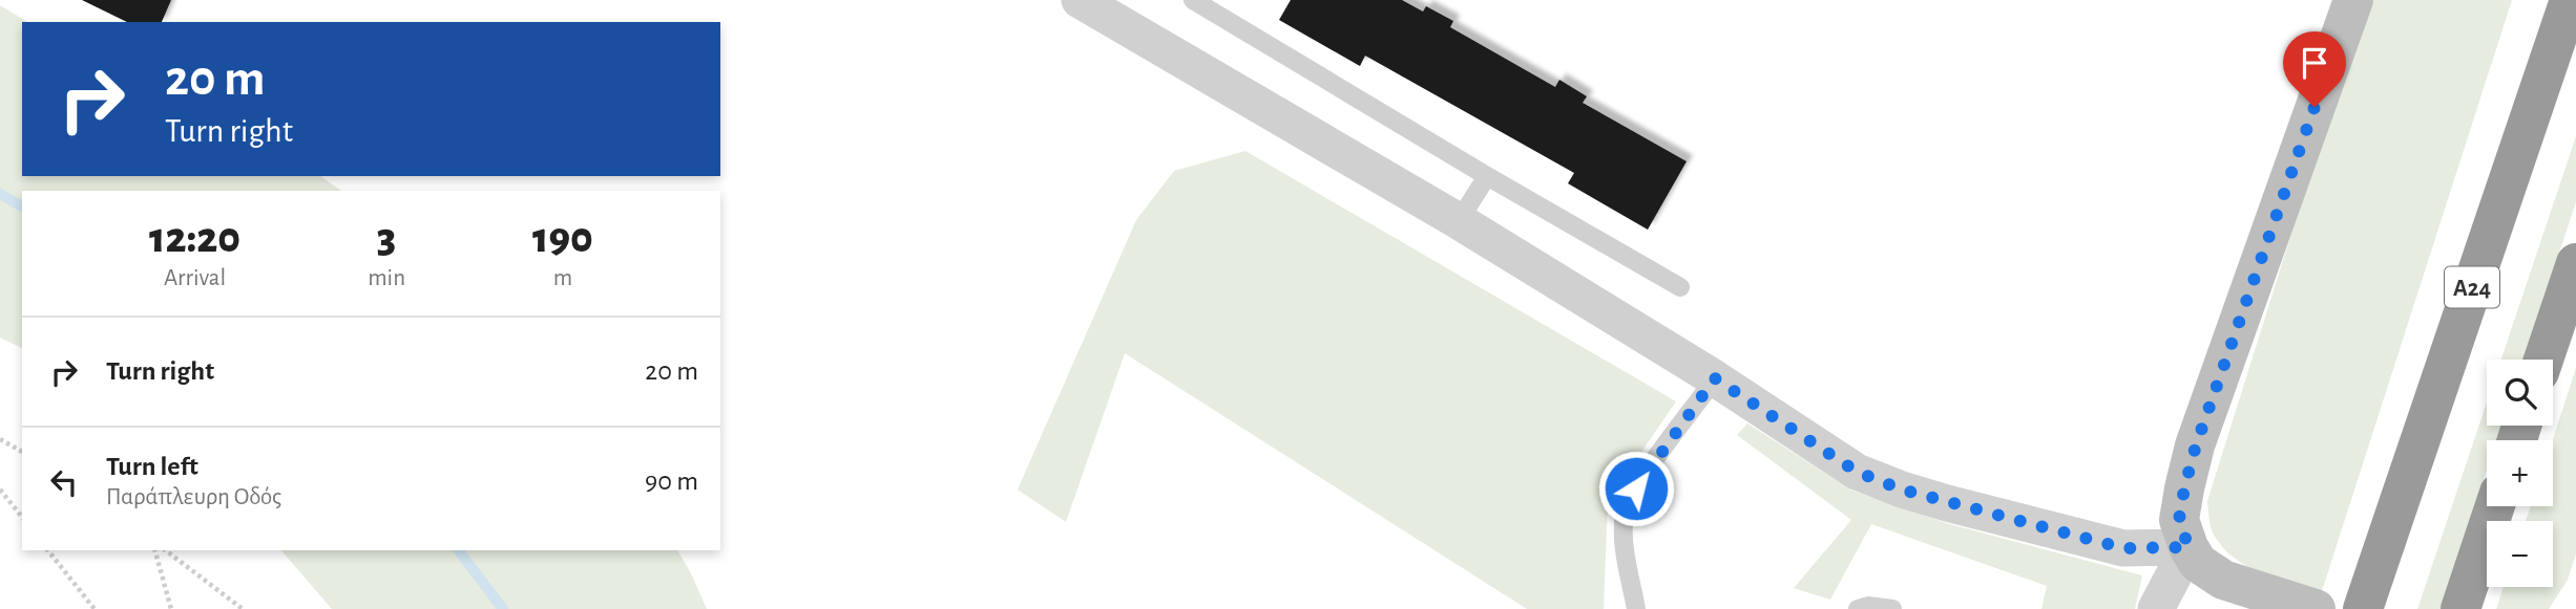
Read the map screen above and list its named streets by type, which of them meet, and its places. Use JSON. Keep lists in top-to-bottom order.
{
  "streets": {
    "highway": ["Α24"]
  },
  "page": {
    "turn": ["20 m", "Turn right"],
    "eta": [
      "12:20",
      "Arrival",
      "3",
      "min",
      "190",
      "m"
    ],
    "list": [
      {
        "name": "Turn right",
        "value": "20 m"
      },
      {
        "name": "Turn left",
        "note": "Παράπλευρη Οδός",
        "value": "90 m"
      }
    ],
    "map_buttons": ["+", "−"]
  }
}
